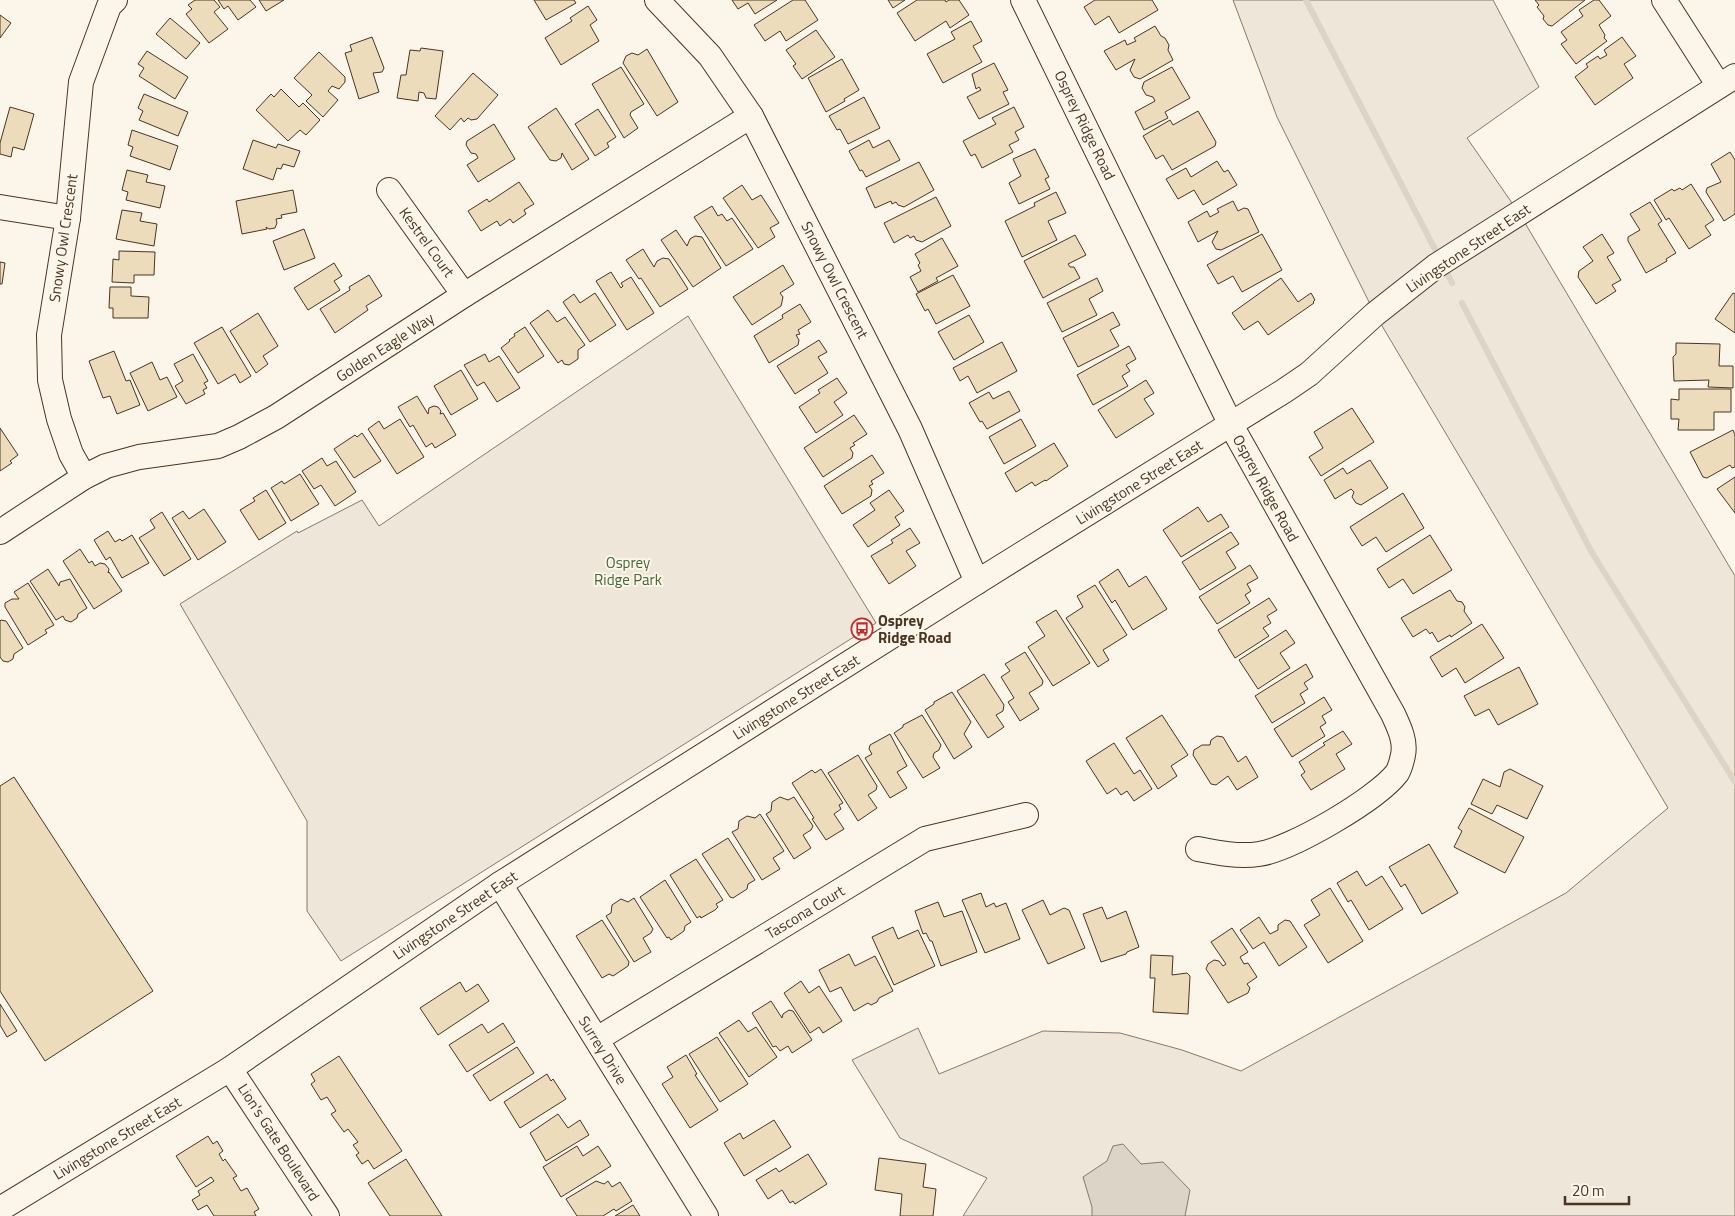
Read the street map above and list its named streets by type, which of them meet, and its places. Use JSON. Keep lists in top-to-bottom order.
{
  "streets": {
    "street": [
      "Osprey Ridge Road",
      "Snowy Owl Crescent",
      "Kestrel Court",
      "Livingstone Street East",
      "Golden Eagle Way",
      "Tascona Court",
      "Surrey Drive",
      "Lion's Gate Boulevard"
    ]
  },
  "crossings": [
    ["Osprey Ridge Road", "Livingstone Street East"],
    ["Snowy Owl Crescent", "Livingstone Street East"],
    ["Snowy Owl Crescent", "Golden Eagle Way"],
    ["Kestrel Court", "Golden Eagle Way"],
    ["Livingstone Street East", "Surrey Drive"],
    ["Livingstone Street East", "Lion's Gate Boulevard"],
    ["Tascona Court", "Surrey Drive"]
  ],
  "parks": ["Osprey Ridge Park"],
  "places": {
    "bus stop": ["Osprey Ridge Road"]
  },
  "scale_bar": "20 m"
}
